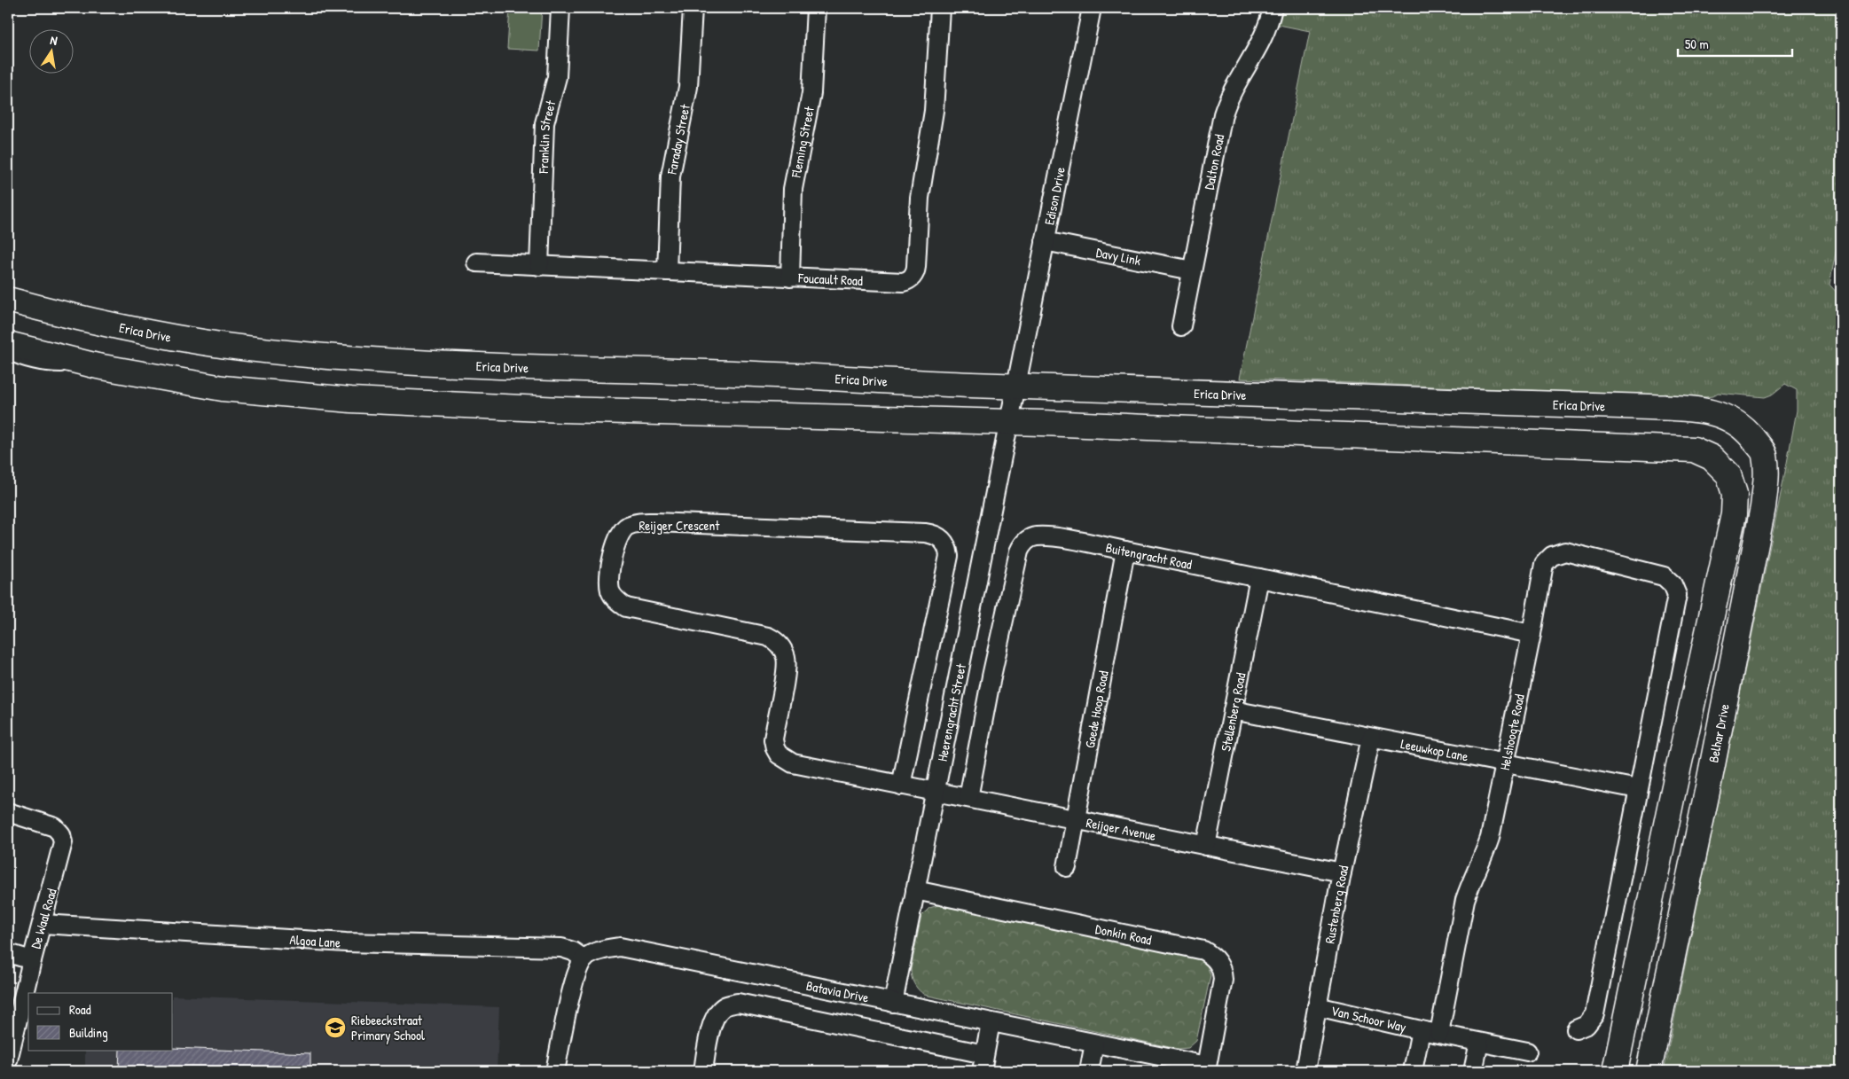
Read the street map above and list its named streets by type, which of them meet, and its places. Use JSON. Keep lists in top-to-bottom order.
{
  "streets": {
    "main road": ["Erica Drive", "Belhar Drive"],
    "street": [
      "Franklin Street",
      "Faraday Street",
      "Fleming Street",
      "Dalton Road",
      "Edison Drive",
      "Davy Link",
      "Foucault Road",
      "Reijger Crescent",
      "Buitengracht Road",
      "Goede Hoop Road",
      "Heerengracht Street",
      "Stellenberg Road",
      "Helshoogte Road",
      "Leeuwkop Lane",
      "Reijger Avenue",
      "Rustenberg Road",
      "De Waal Road",
      "Donkin Road",
      "Algoa Lane",
      "Batavia Drive",
      "Van Schoor Way"
    ]
  },
  "crossings": [
    ["Franklin Street", "Foucault Road"],
    ["Faraday Street", "Foucault Road"],
    ["Fleming Street", "Foucault Road"],
    ["Dalton Road", "Davy Link"],
    ["Edison Drive", "Davy Link"],
    ["Edison Drive", "Erica Drive"],
    ["Edison Drive", "Heerengracht Street"],
    ["Erica Drive", "Belhar Drive"],
    ["Reijger Crescent", "Reijger Avenue"],
    ["Buitengracht Road", "Goede Hoop Road"],
    ["Buitengracht Road", "Stellenberg Road"],
    ["Buitengracht Road", "Helshoogte Road"],
    ["Buitengracht Road", "Reijger Avenue"],
    ["Goede Hoop Road", "Reijger Avenue"],
    ["Heerengracht Street", "Reijger Avenue"],
    ["Heerengracht Street", "Donkin Road"],
    ["Heerengracht Street", "Batavia Drive"],
    ["Stellenberg Road", "Leeuwkop Lane"],
    ["Stellenberg Road", "Reijger Avenue"],
    ["Helshoogte Road", "Leeuwkop Lane"],
    ["Helshoogte Road", "Van Schoor Way"],
    ["Leeuwkop Lane", "Rustenberg Road"],
    ["Reijger Avenue", "Rustenberg Road"],
    ["Rustenberg Road", "Van Schoor Way"],
    ["De Waal Road", "Algoa Lane"],
    ["Donkin Road", "Batavia Drive"],
    ["Algoa Lane", "Batavia Drive"]
  ],
  "places": {
    "school or university": ["Riebeeckstraat Primary School"]
  },
  "legend": ["Road", "Building"],
  "scale_bar": "50 m",
  "north": "top"
}
